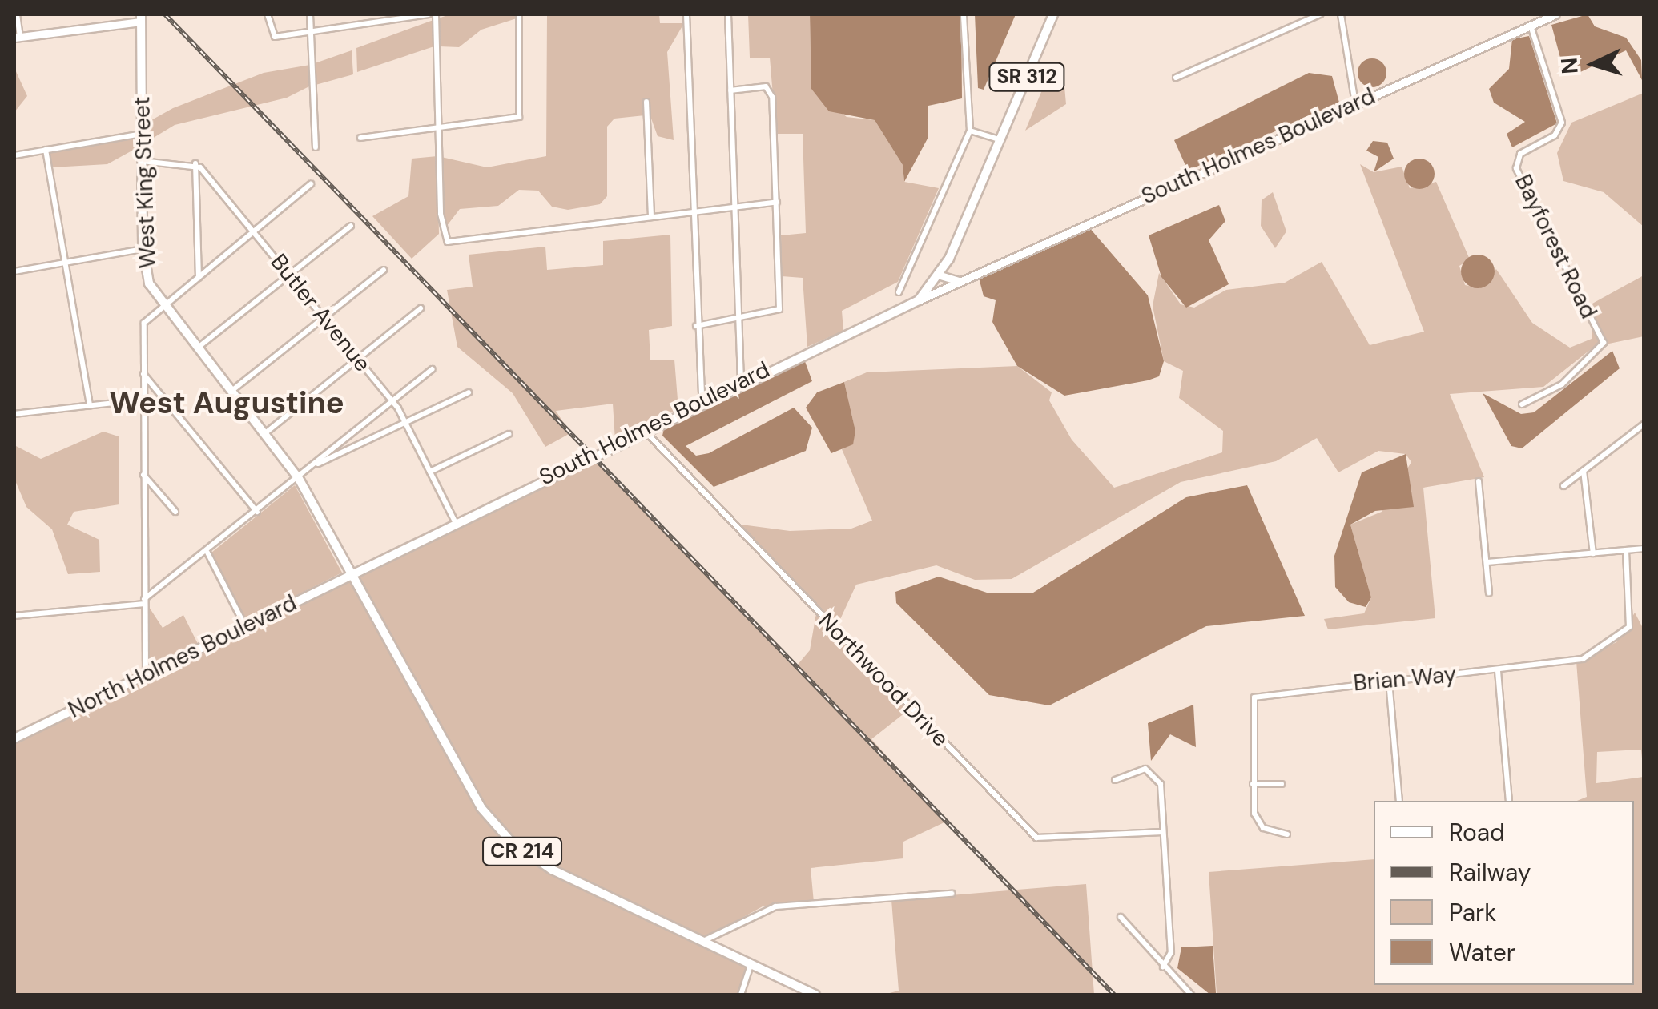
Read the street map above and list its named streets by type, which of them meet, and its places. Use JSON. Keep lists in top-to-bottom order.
{
  "streets": {
    "main road": [
      "SR 312",
      "South Holmes Boulevard",
      "West King Street",
      "North Holmes Boulevard",
      "CR 214"
    ],
    "street": [
      "Bayforest Road",
      "Butler Avenue",
      "Brian Way",
      "Northwood Drive"
    ]
  },
  "crossings": [
    ["SR 312", "South Holmes Boulevard"],
    ["South Holmes Boulevard", "West King Street"],
    ["South Holmes Boulevard", "Bayforest Road"],
    ["South Holmes Boulevard", "Butler Avenue"],
    ["South Holmes Boulevard", "North Holmes Boulevard"],
    ["South Holmes Boulevard", "Northwood Drive"],
    ["South Holmes Boulevard", "CR 214"],
    ["West King Street", "North Holmes Boulevard"],
    ["West King Street", "CR 214"],
    ["North Holmes Boulevard", "CR 214"]
  ],
  "districts": ["West Augustine"],
  "legend": [
    "Road",
    "Railway",
    "Park",
    "Water"
  ],
  "north": "left"
}
